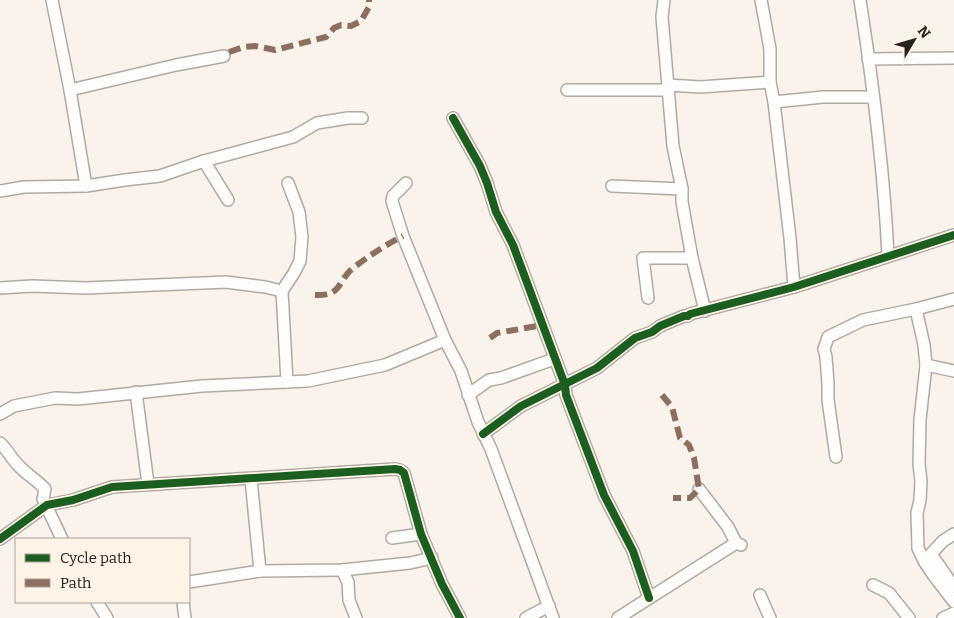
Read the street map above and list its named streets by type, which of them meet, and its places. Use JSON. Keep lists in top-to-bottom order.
{
  "legend": ["Cycle path", "Path"],
  "north": "top right"
}
